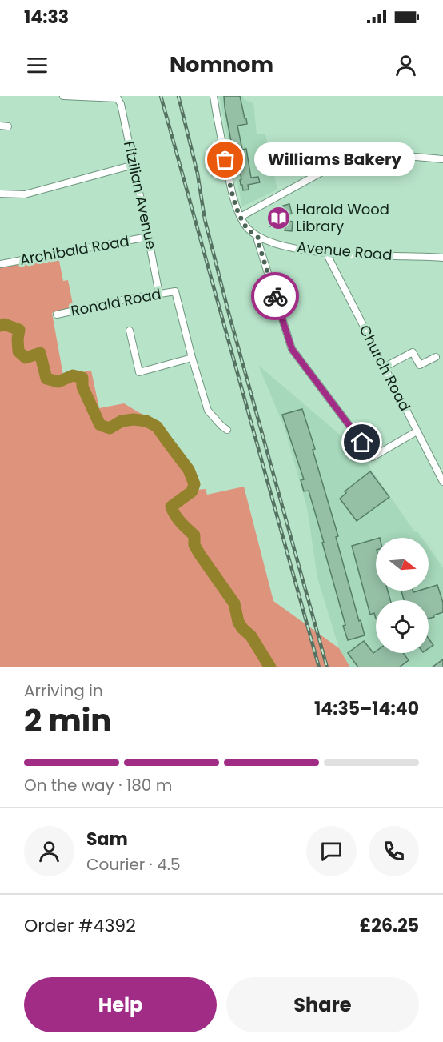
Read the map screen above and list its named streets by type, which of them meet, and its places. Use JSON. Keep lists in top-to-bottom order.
{
  "streets": {
    "street": [
      "Fitzilian Avenue",
      "Archibald Road",
      "Avenue Road",
      "Ronald Road",
      "Church Road"
    ]
  },
  "crossings": [
    ["Fitzilian Avenue", "Archibald Road"],
    ["Fitzilian Avenue", "Ronald Road"],
    ["Avenue Road", "Church Road"]
  ],
  "places": {
    "other": ["Williams Bakery"],
    "library": ["Harold Wood Library"]
  },
  "north": "right",
  "page": {
    "status": "14:33",
    "header": "Nomnom",
    "bubble": "Williams Bakery",
    "heading": ["2 min", "Arriving in", "14:35–14:40"],
    "panel": [
      "Sam",
      "Courier · 4.5",
      "Order #4392",
      "£26.25"
    ],
    "bar": "On the way · 180 m",
    "buttons": ["Help", "Share"]
  }
}
